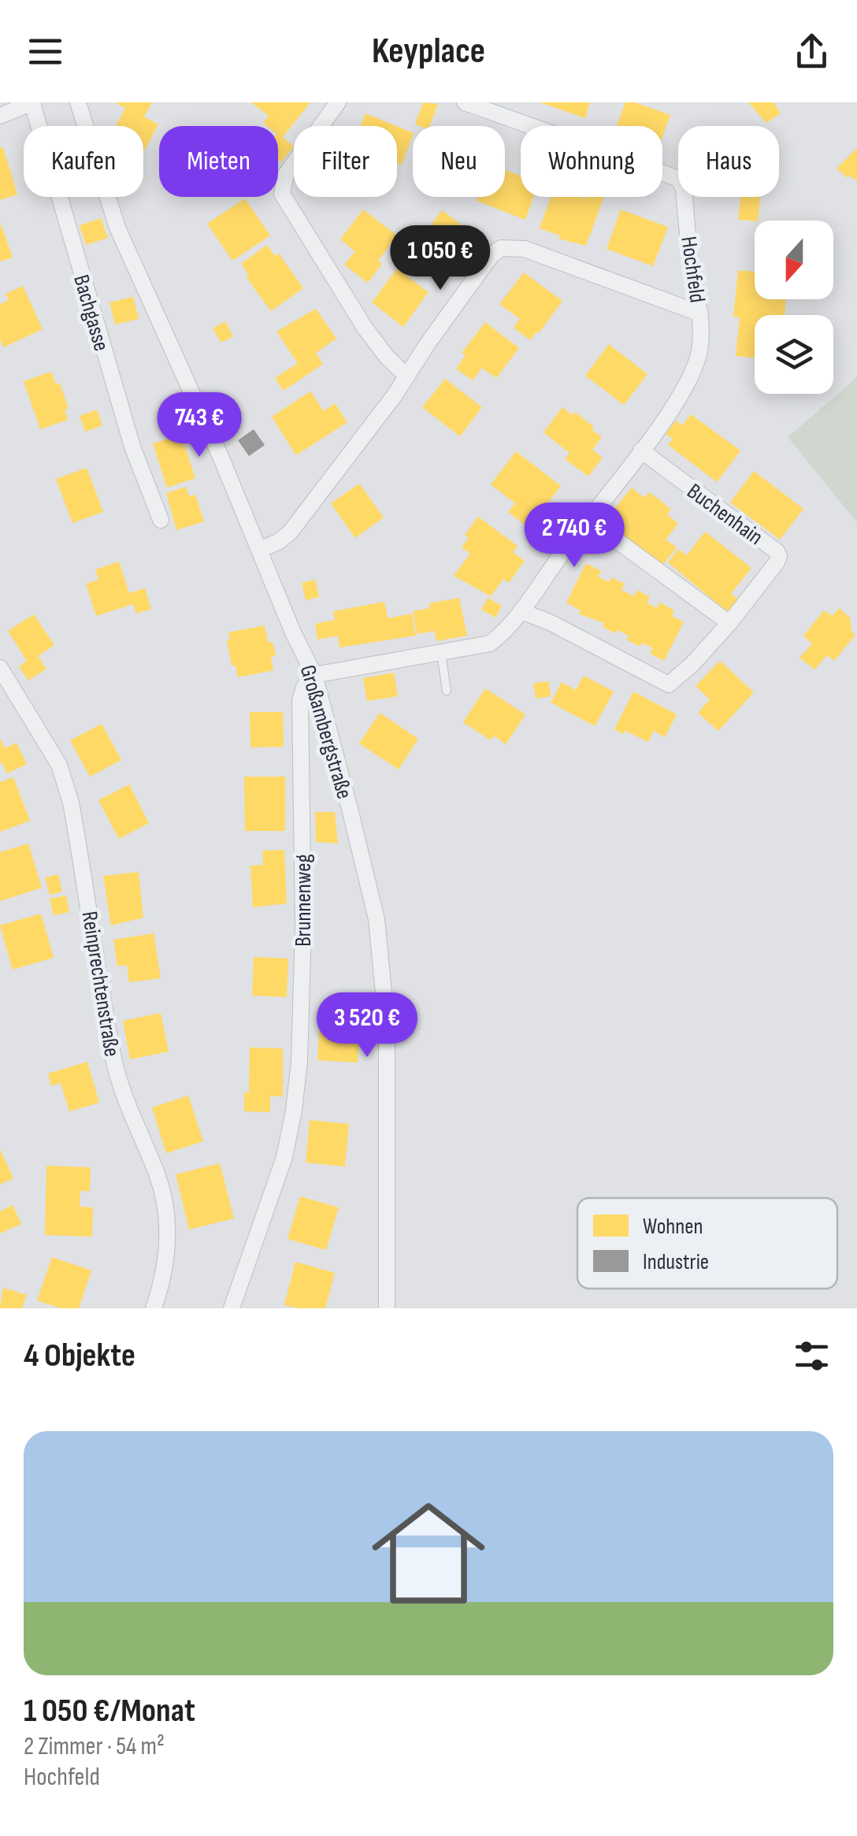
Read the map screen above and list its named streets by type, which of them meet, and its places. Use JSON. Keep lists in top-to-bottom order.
{
  "streets": {
    "street": [
      "Hochfeld",
      "Bachgasse",
      "Buchenhain",
      "Großambergstraße",
      "Brunnenweg",
      "Reinprechtenstraße"
    ]
  },
  "crossings": [
    ["Hochfeld", "Großambergstraße"],
    ["Großambergstraße", "Brunnenweg"]
  ],
  "legend": ["Wohnen", "Industrie"],
  "north": "bottom",
  "page": {
    "header": "Keyplace",
    "chip": [
      "Kaufen",
      "Mieten",
      "Filter",
      "Neu",
      "Wohnung",
      "Haus"
    ],
    "price": [
      "1 050 €",
      "743 €",
      "2 740 €",
      "3 520 €"
    ],
    "heading": "4 Objekte",
    "list": [
      {
        "name": "1 050 €/Monat",
        "note": "2 Zimmer · 54 m² · Hochfeld"
      }
    ]
  }
}
